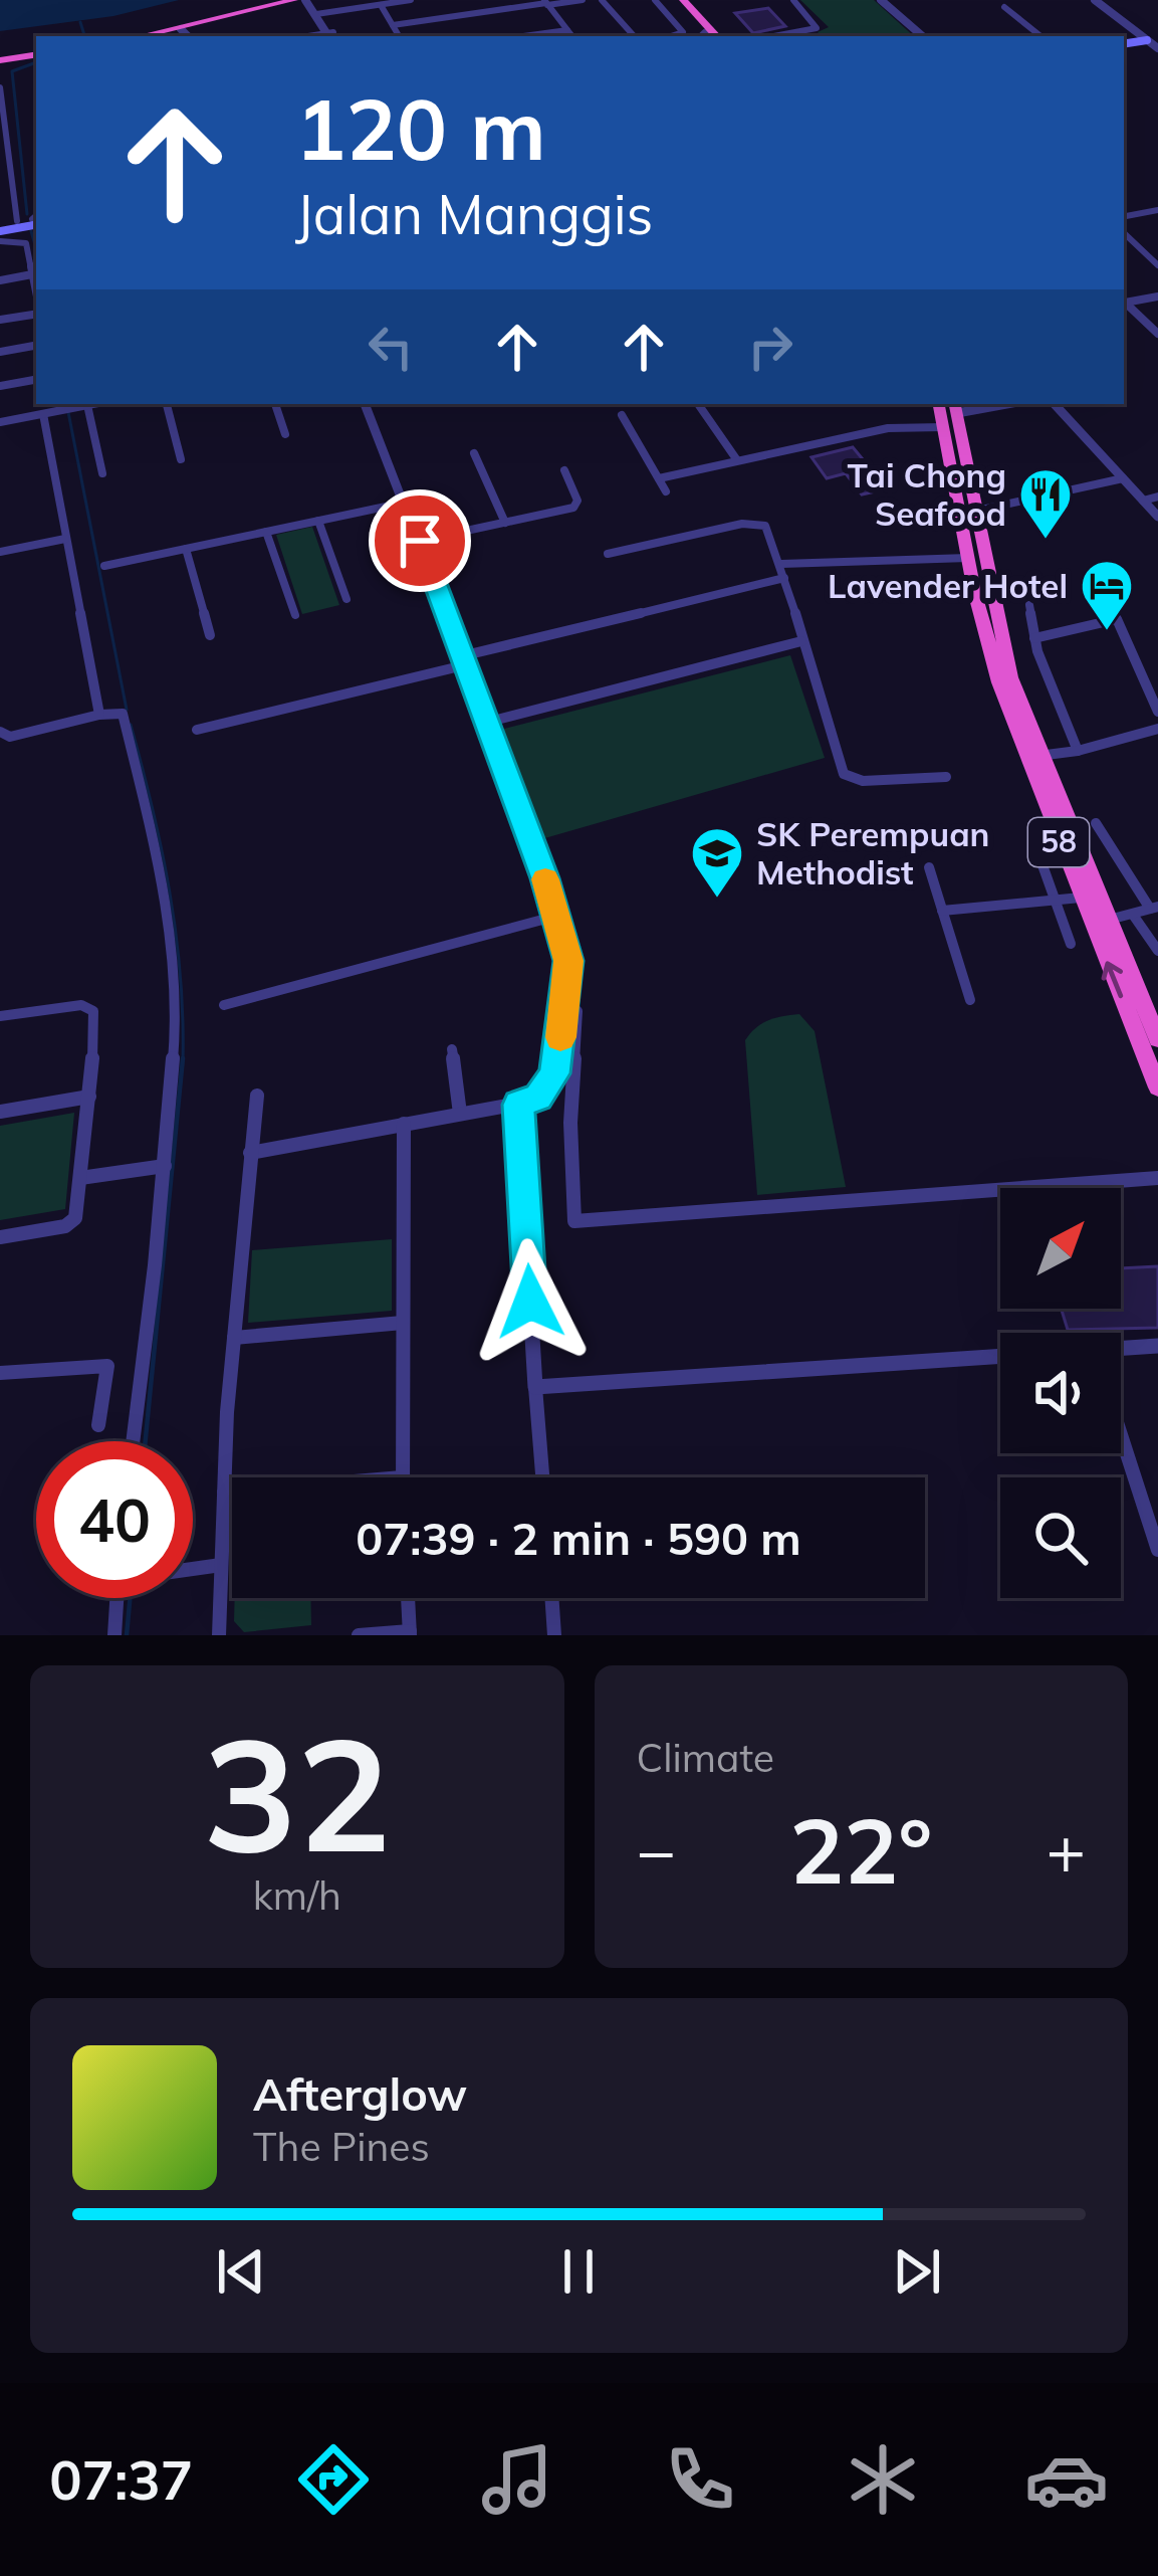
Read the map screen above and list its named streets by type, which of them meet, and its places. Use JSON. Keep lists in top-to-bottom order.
{
  "streets": {
    "highway": ["58"]
  },
  "places": {
    "restaurant": ["Tai Chong Seafood"],
    "hotel": ["Lavender Hotel"],
    "school or university": ["SK Perempuan Methodist"]
  },
  "north": "top right",
  "page": {
    "turn": ["120 m", "Jalan Manggis"],
    "limit": "40",
    "trip": "07:39 · 2 min · 590 m",
    "tile": [
      ["32", "km/h"],
      "Climate"
    ],
    "heat": ["−", "22°", "+"],
    "song": ["Afterglow", "The Pines"],
    "tabs": "07:37"
  }
}
